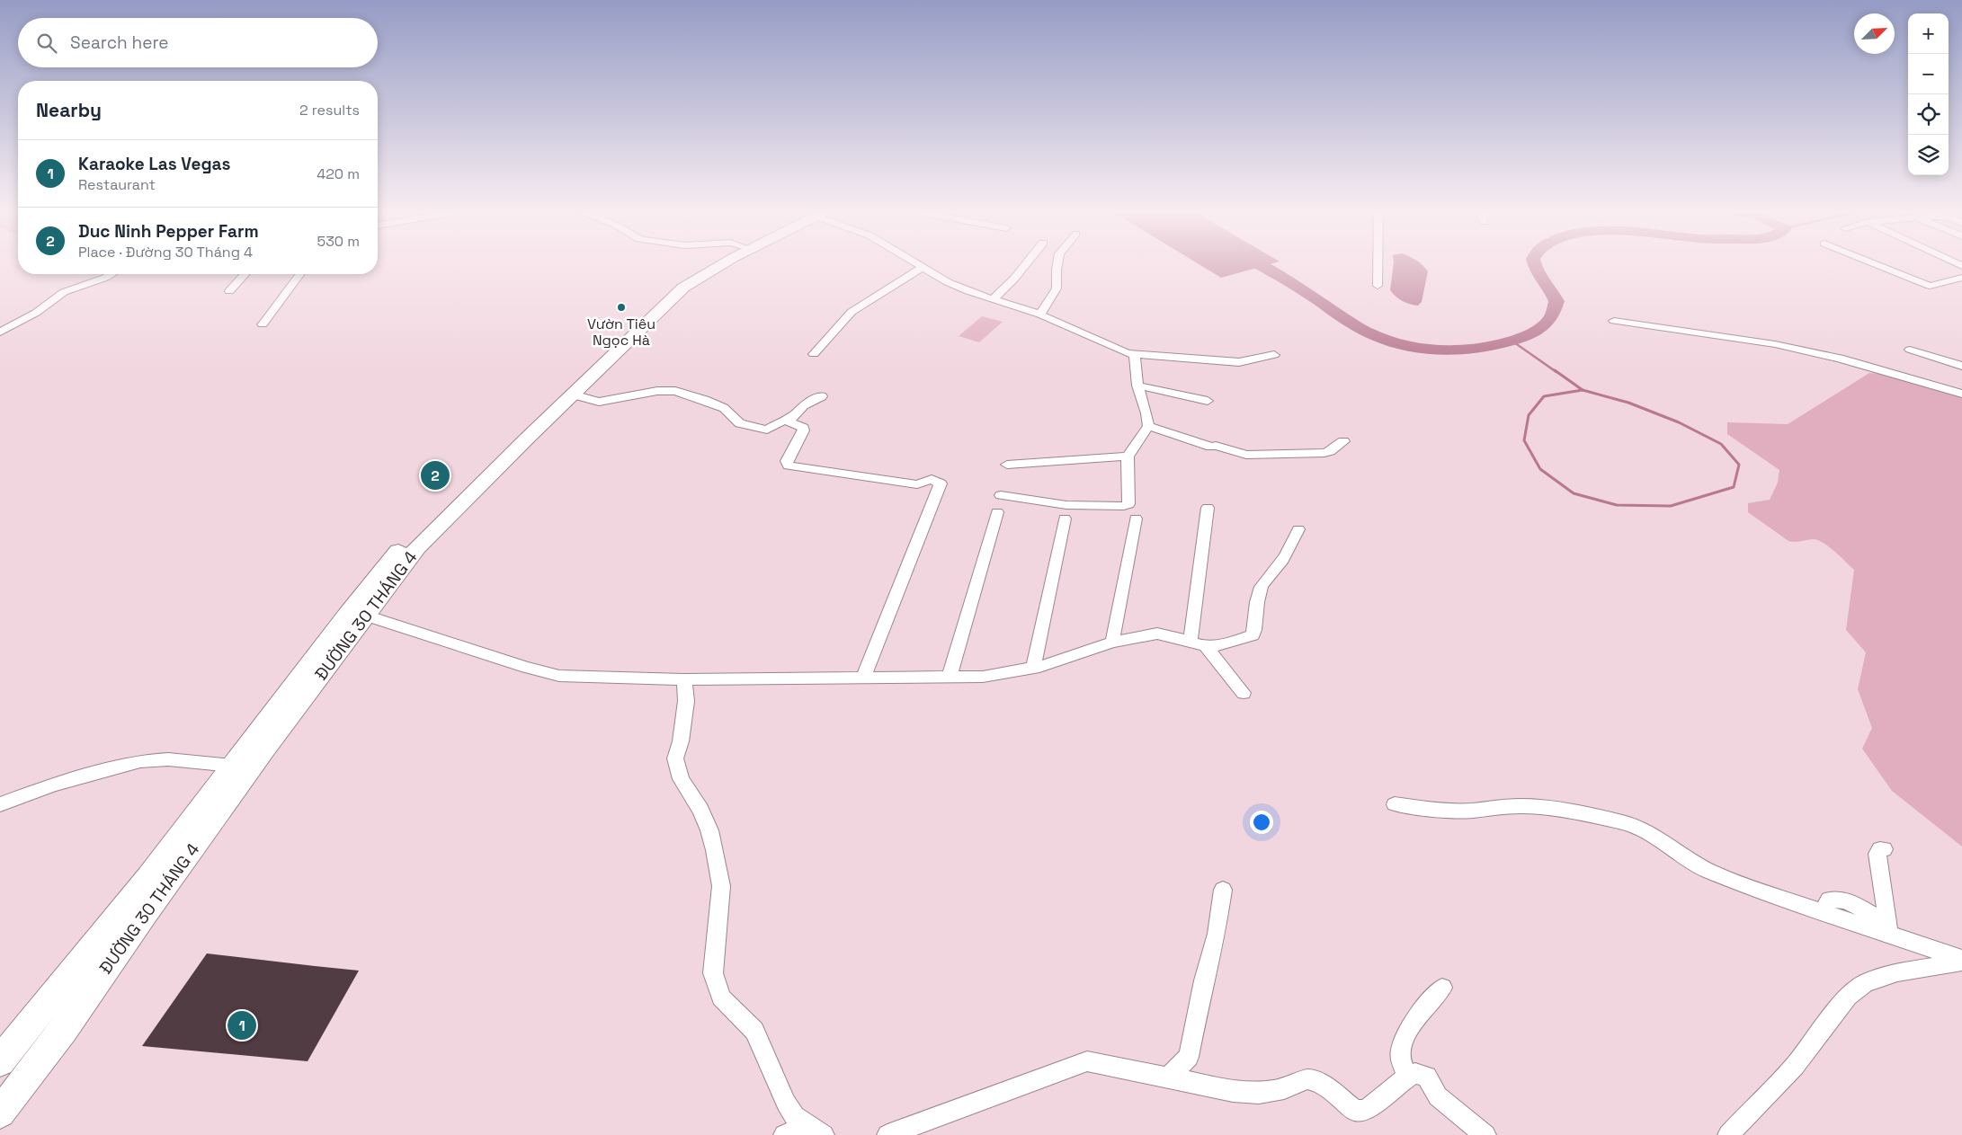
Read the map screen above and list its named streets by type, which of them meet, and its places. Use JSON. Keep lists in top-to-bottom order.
{
  "streets": {
    "main road": ["ĐƯỜNG 30 THÁNG 4"]
  },
  "places": ["Vườn Tiêu Ngọc Hà"],
  "north": "top right",
  "page": {
    "map_buttons": ["+", "−"],
    "search": "Search here",
    "heading": ["Nearby", "2 results"],
    "list": [
      {
        "mark": "1",
        "name": "Karaoke Las Vegas",
        "note": "Restaurant",
        "value": "420 m"
      },
      {
        "mark": "2",
        "name": "Duc Ninh Pepper Farm",
        "note": "Place · Đường 30 Tháng 4",
        "value": "530 m"
      }
    ],
    "pins": ["2", "1"]
  }
}
